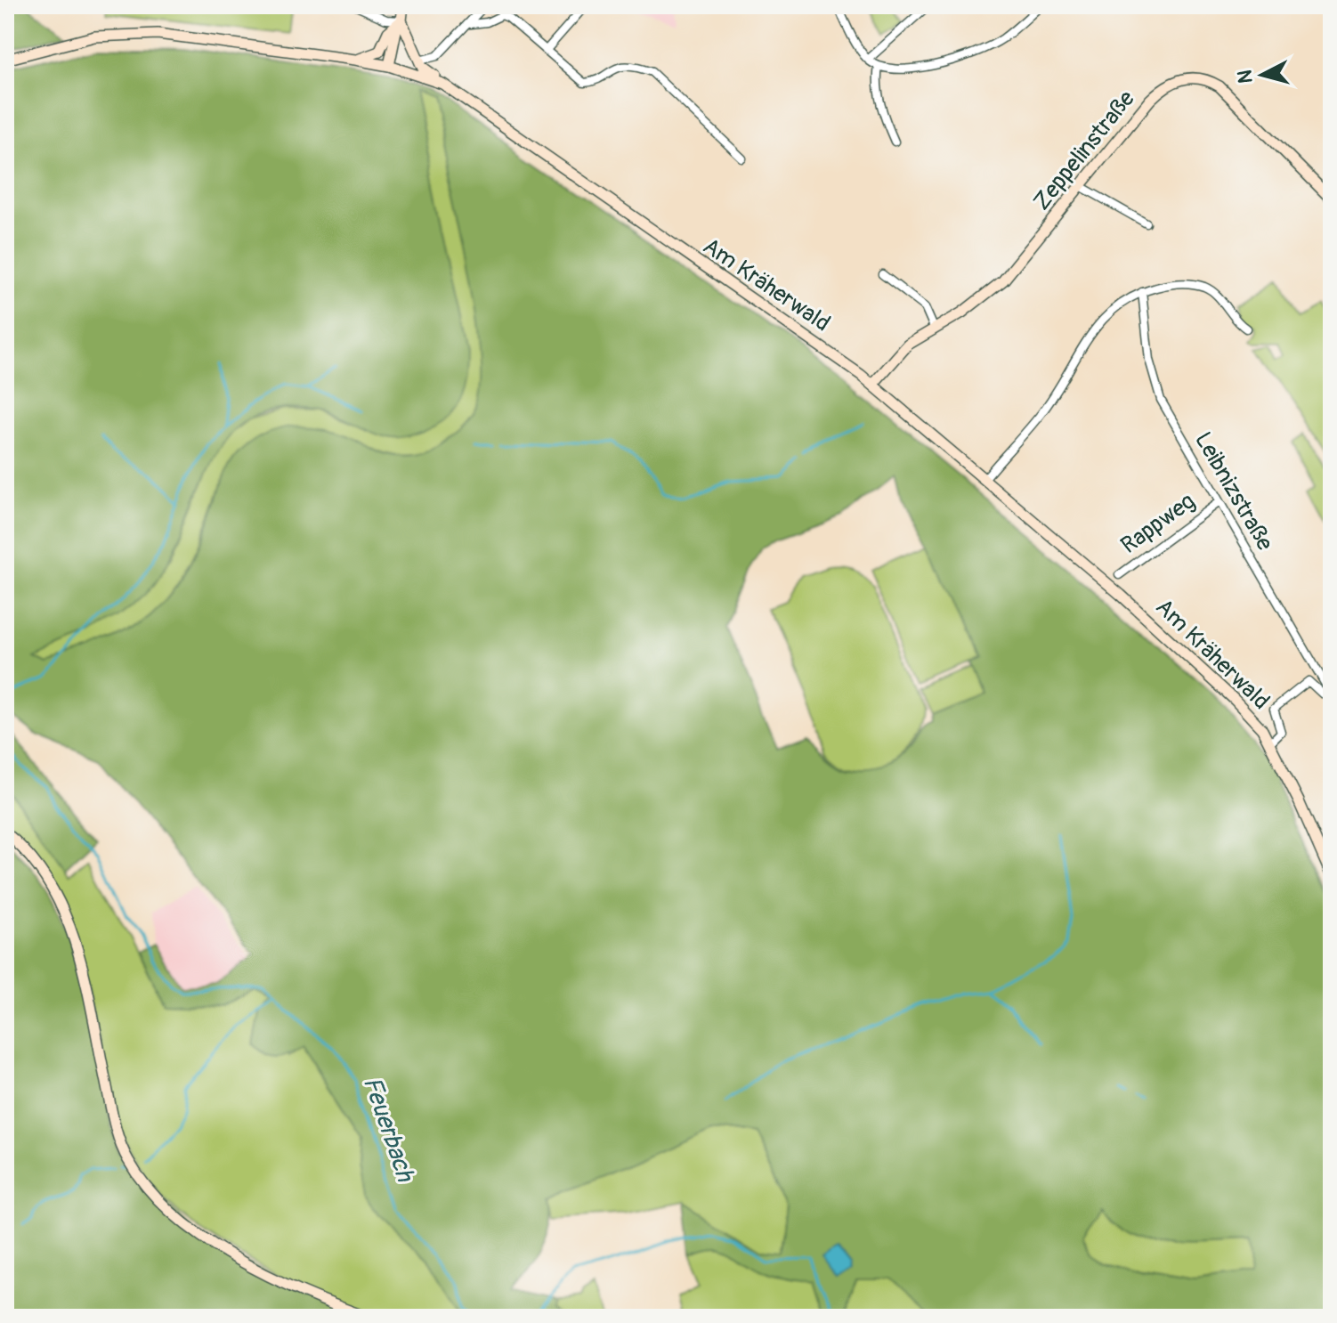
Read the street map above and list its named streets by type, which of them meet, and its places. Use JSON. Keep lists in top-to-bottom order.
{
  "streets": {
    "main road": ["Zeppelinstraße", "Am Kräherwald"],
    "street": ["Leibnizstraße", "Rappweg"]
  },
  "crossings": [
    ["Zeppelinstraße", "Am Kräherwald"],
    ["Leibnizstraße", "Rappweg"]
  ],
  "water": ["Feuerbach"],
  "north": "left"
}
